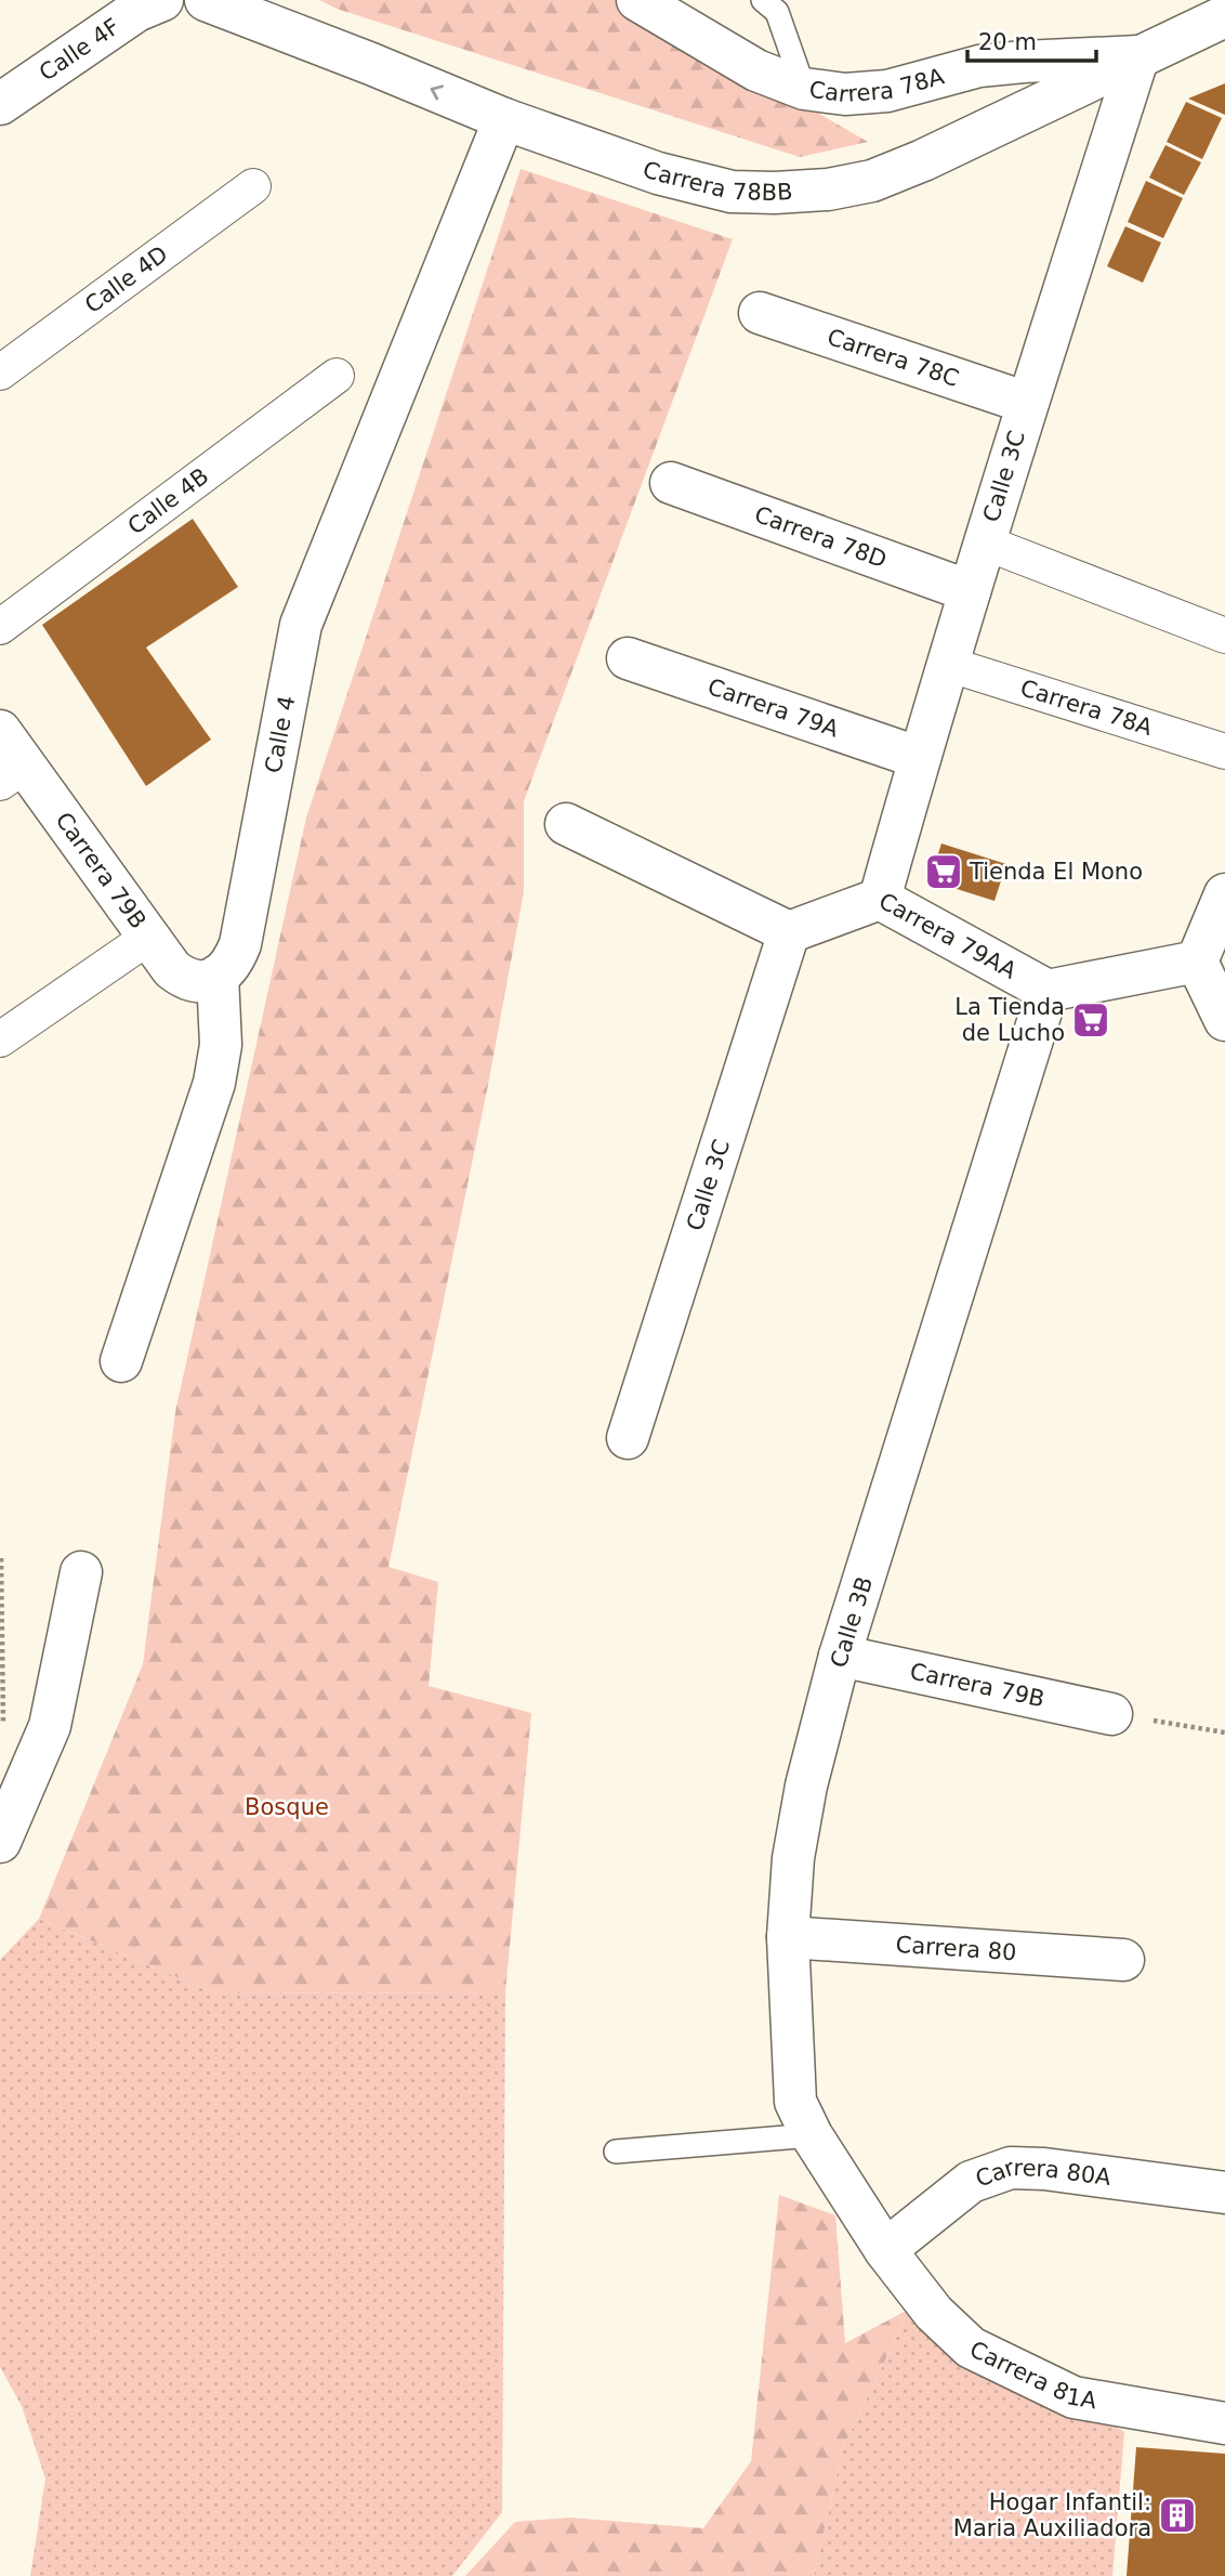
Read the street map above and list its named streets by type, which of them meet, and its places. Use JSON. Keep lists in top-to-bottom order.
{
  "streets": {
    "street": [
      "Calle 4F",
      "Carrera 78A",
      "Carrera 78BB",
      "Calle 4D",
      "Carrera 78C",
      "Calle 3C",
      "Calle 4B",
      "Carrera 78D",
      "Carrera 79A",
      "Calle 4",
      "Carrera 79B",
      "Carrera 79AA",
      "Calle 3B",
      "Carrera 80",
      "Carrera 80A",
      "Carrera 81A"
    ]
  },
  "crossings": [
    ["Carrera 78A", "Carrera 78BB"],
    ["Carrera 78A", "Calle 3C"],
    ["Carrera 78BB", "Calle 3C"],
    ["Carrera 78BB", "Calle 4"],
    ["Carrera 78C", "Calle 3C"],
    ["Calle 3C", "Carrera 78D"],
    ["Calle 3C", "Carrera 79A"],
    ["Calle 3C", "Carrera 79AA"],
    ["Calle 4", "Carrera 79B"],
    ["Carrera 79B", "Calle 3B"],
    ["Carrera 79AA", "Calle 3B"],
    ["Calle 3B", "Carrera 80"],
    ["Calle 3B", "Carrera 80A"],
    ["Calle 3B", "Carrera 81A"],
    ["Carrera 80A", "Carrera 81A"]
  ],
  "parks": ["Bosque"],
  "places": {
    "supermarket": ["Tienda El Mono", "La Tienda de Lucho"],
    "building": ["Hogar Infantil: Maria Auxiliadora"]
  },
  "scale_bar": "20 m"
}
